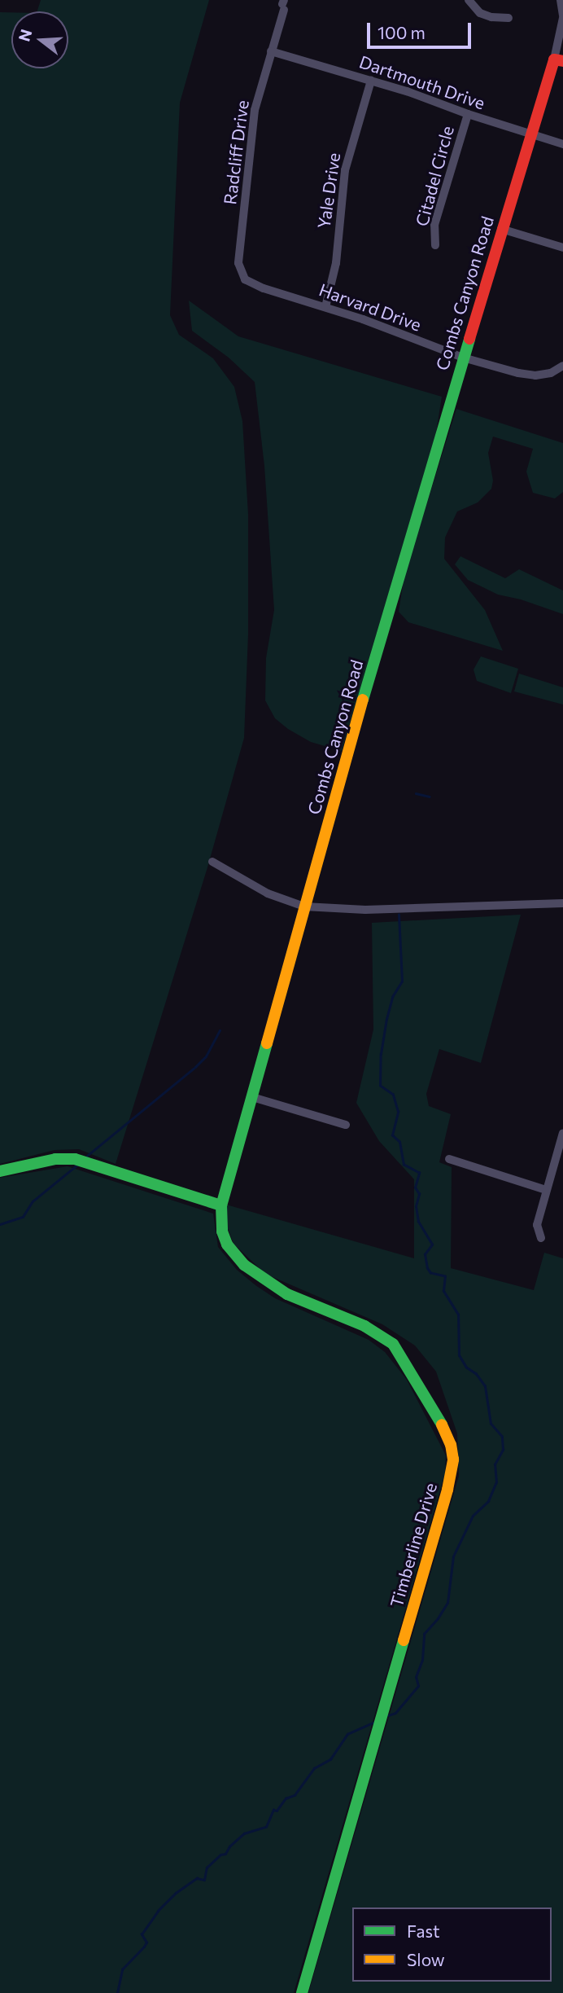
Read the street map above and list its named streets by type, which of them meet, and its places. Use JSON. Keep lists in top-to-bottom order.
{
  "streets": {
    "street": [
      "Dartmouth Drive",
      "Radcliff Drive",
      "Citadel Circle",
      "Yale Drive",
      "Combs Canyon Road",
      "Harvard Drive",
      "Timberline Drive"
    ]
  },
  "crossings": [
    ["Dartmouth Drive", "Radcliff Drive"],
    ["Dartmouth Drive", "Citadel Circle"],
    ["Dartmouth Drive", "Yale Drive"],
    ["Dartmouth Drive", "Combs Canyon Road"],
    ["Radcliff Drive", "Harvard Drive"],
    ["Yale Drive", "Harvard Drive"],
    ["Combs Canyon Road", "Harvard Drive"],
    ["Combs Canyon Road", "Timberline Drive"]
  ],
  "legend": ["Fast", "Slow"],
  "scale_bar": "100 m",
  "north": "left"
}
